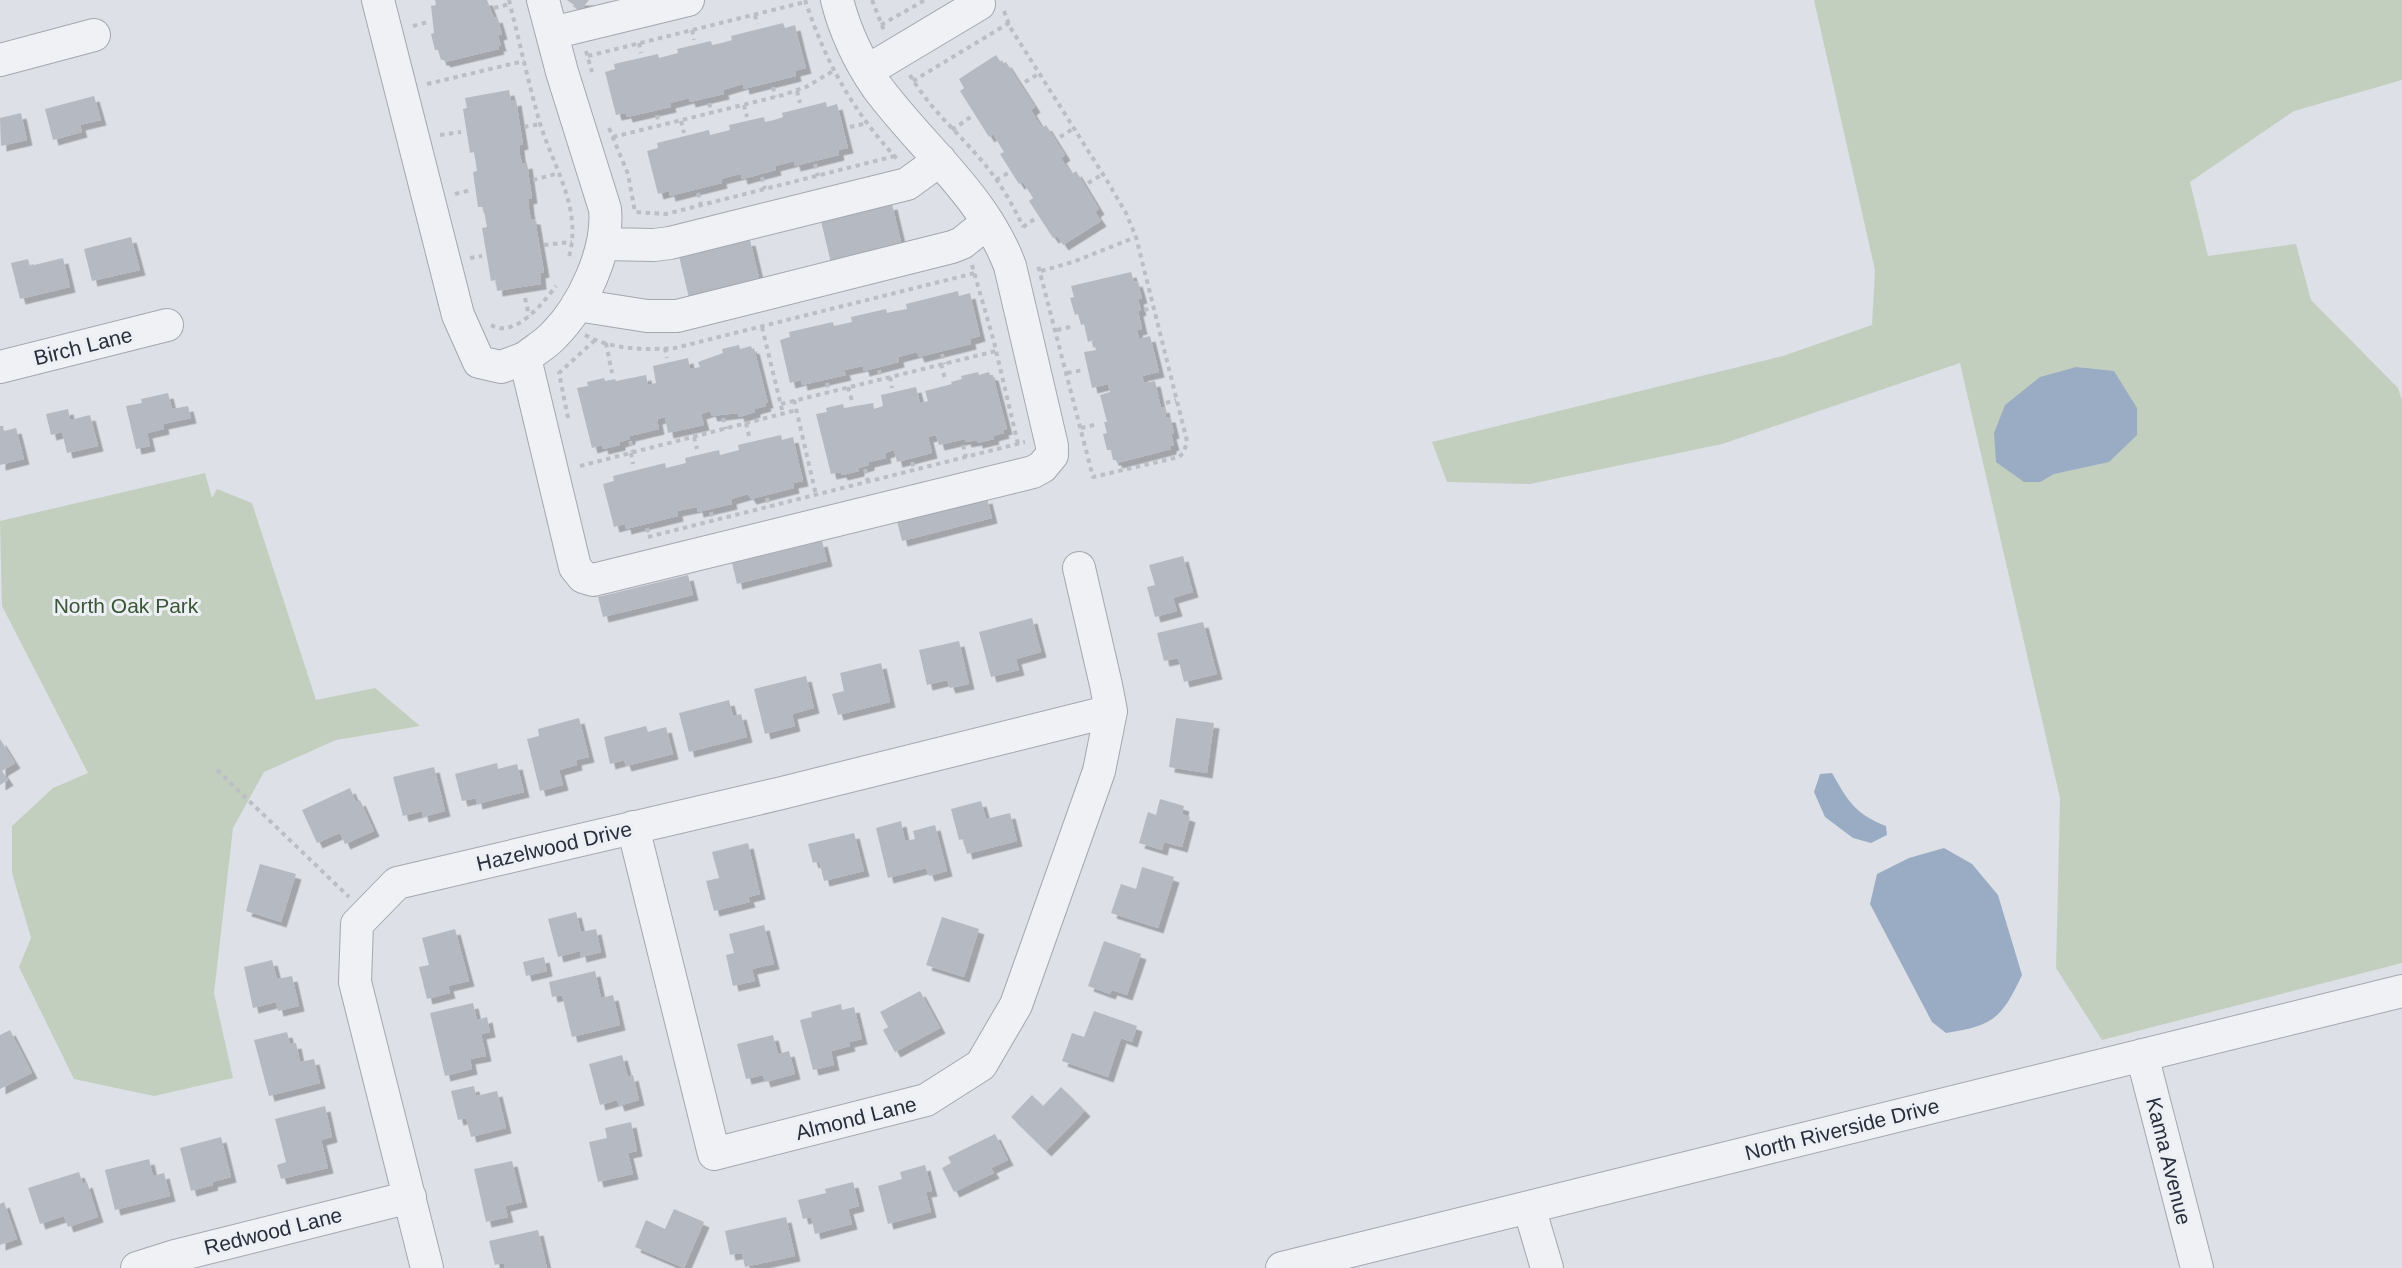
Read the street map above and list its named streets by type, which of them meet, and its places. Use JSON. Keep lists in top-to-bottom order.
{
  "streets": {
    "street": [
      "Birch Lane",
      "Hazelwood Drive",
      "Almond Lane",
      "North Riverside Drive",
      "Kama Avenue",
      "Redwood Lane"
    ]
  },
  "crossings": [
    ["Hazelwood Drive", "Almond Lane"],
    ["Hazelwood Drive", "Redwood Lane"],
    ["North Riverside Drive", "Kama Avenue"]
  ],
  "parks": ["North Oak Park"]
}
